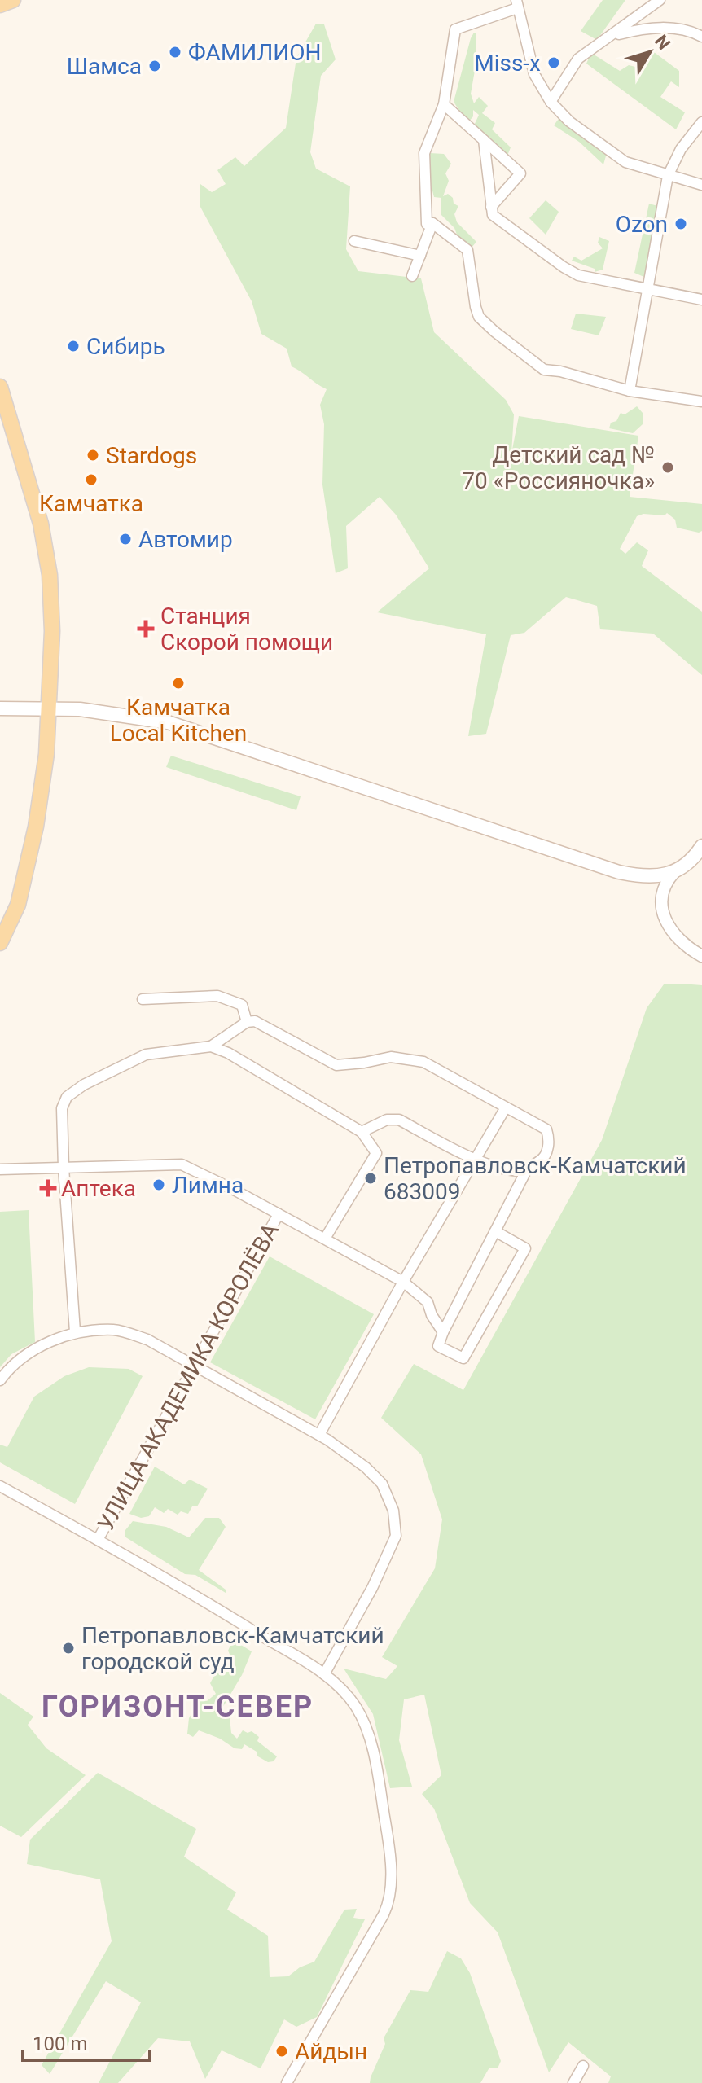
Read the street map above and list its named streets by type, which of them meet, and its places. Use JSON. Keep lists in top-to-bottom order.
{
  "streets": {
    "street": ["УЛИЦА АКАДЕМИКА КОРОЛЁВА"]
  },
  "districts": ["ГОРИЗОНТ-СЕВЕР"],
  "places": {
    "other": [
      "ФАМИЛИОН",
      "Miss-x",
      "Шамса",
      "Ozon",
      "Сибирь",
      "Stardogs",
      "Детский сад № 70 «Россияночка»",
      "Камчатка",
      "Автомир",
      "Камчатка Local Kitchen",
      "Петропавловск-Камчатский 683009",
      "Лимна",
      "Петропавловск-Камчатский городской суд",
      "Айдын"
    ],
    "health": ["Станция Скорой помощи", "Аптека"]
  },
  "scale_bar": "100 m",
  "north": "top right"
}
